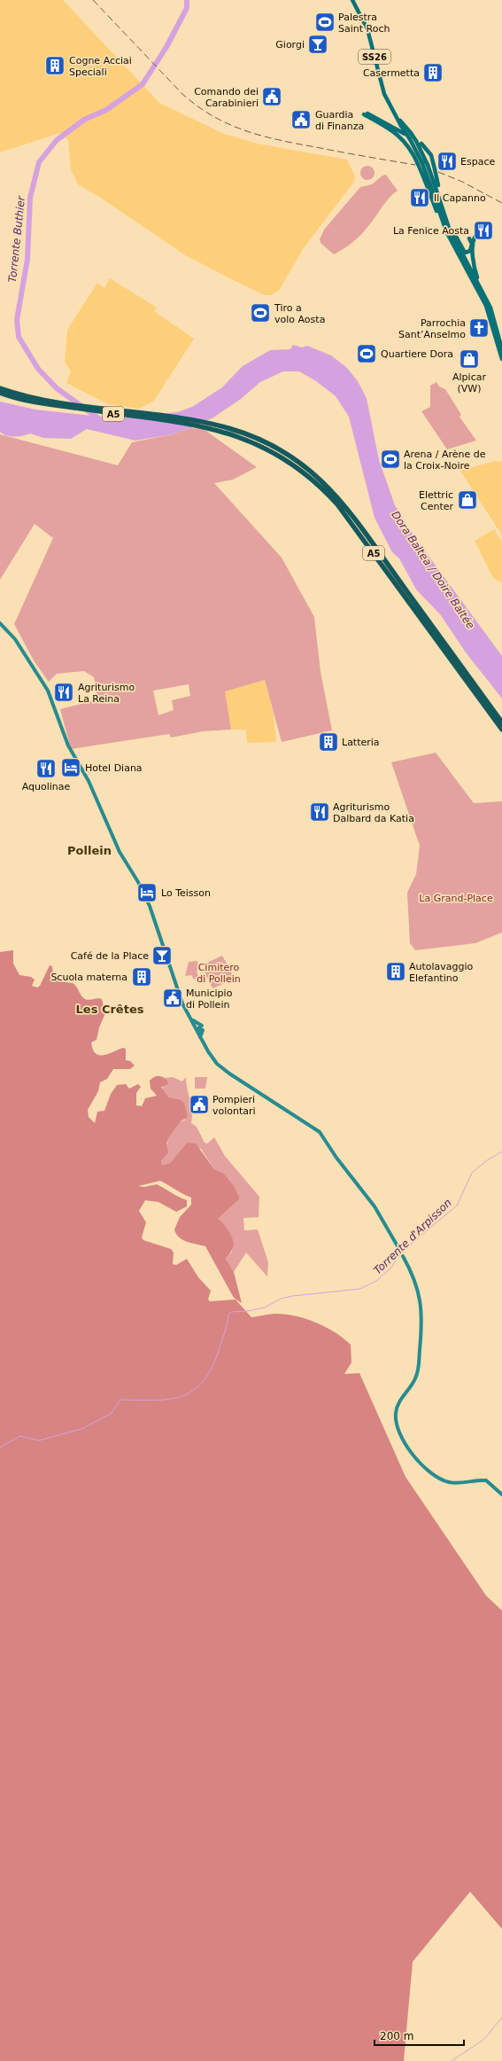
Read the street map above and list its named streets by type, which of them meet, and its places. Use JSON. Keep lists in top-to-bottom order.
{
  "streets": {
    "highway": ["A5"],
    "main road": ["SS26"]
  },
  "districts": ["Pollein", "Les Crêtes"],
  "water": ["Torrente Buthier", "Dora Baltea / Doire Baltée", "Torrente d'Arpisson"],
  "parks": ["La Grand-Place", "Cimitero di Pollein"],
  "places": {
    "sports": [
      "Palestra Saint Roch",
      "Tiro a volo Aosta",
      "Quartiere Dora",
      "Arena / Arène de la Croix-Noire"
    ],
    "bar": ["Giorgi", "Café de la Place"],
    "building": [
      "Cogne Acciai Speciali",
      "Casermetta",
      "Latteria",
      "Autolavaggio Elefantino",
      "Scuola materna"
    ],
    "public building": [
      "Comando dei Carabinieri",
      "Guardia di Finanza",
      "Municipio di Pollein",
      "Pompieri volontari"
    ],
    "restaurant": [
      "Espace",
      "Il Capanno",
      "La Fenice Aosta",
      "Agriturismo La Reina",
      "Aquolinae",
      "Agriturismo Dalbard da Katia"
    ],
    "church": ["Parrochia Sant’Anselmo"],
    "shop": ["Alpicar (VW)", "Elettric Center"],
    "hotel": ["Hotel Diana", "Lo Teisson"]
  },
  "scale_bar": "200 m"
}
